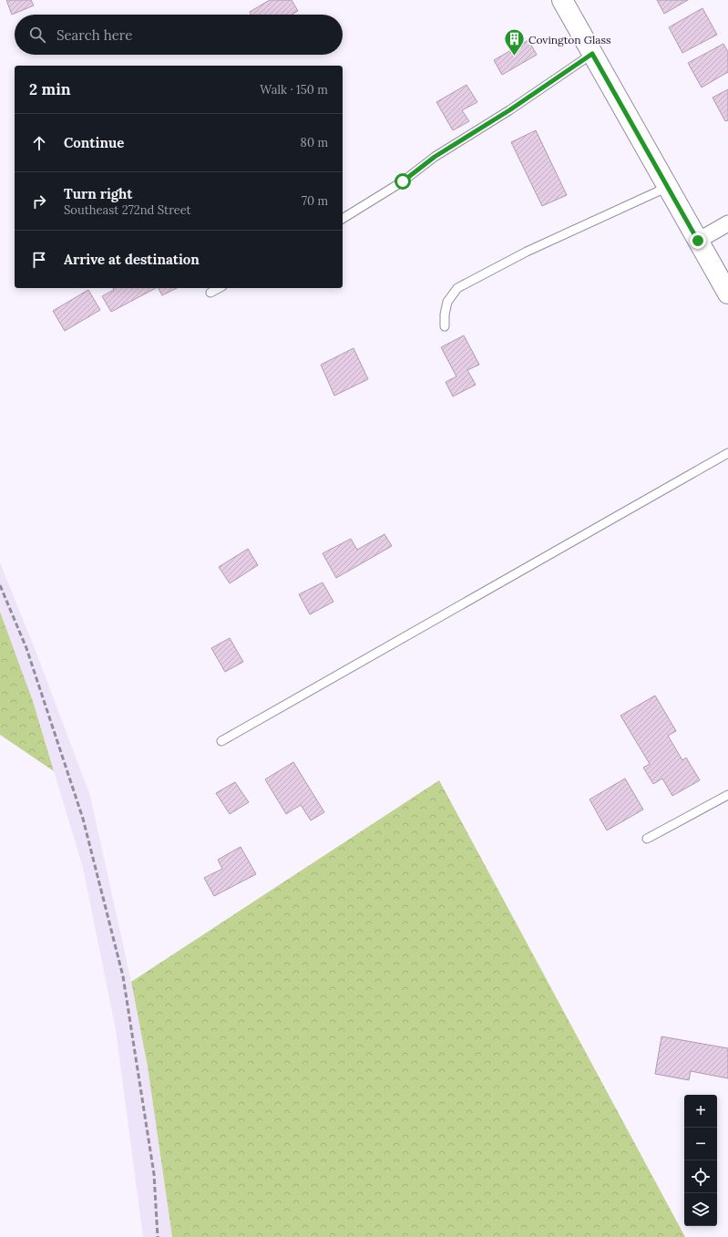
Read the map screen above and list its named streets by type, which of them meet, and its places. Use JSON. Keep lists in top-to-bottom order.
{
  "places": {
    "building": ["Covington Glass"]
  },
  "page": {
    "search": "Search here",
    "heading": ["2 min", "Walk · 150 m"],
    "list": [
      ["Continue", "80 m"],
      ["Turn right", "Southeast 272nd Street", "70 m"],
      "Arrive at destination"
    ],
    "map_buttons": ["+", "−"]
  }
}
